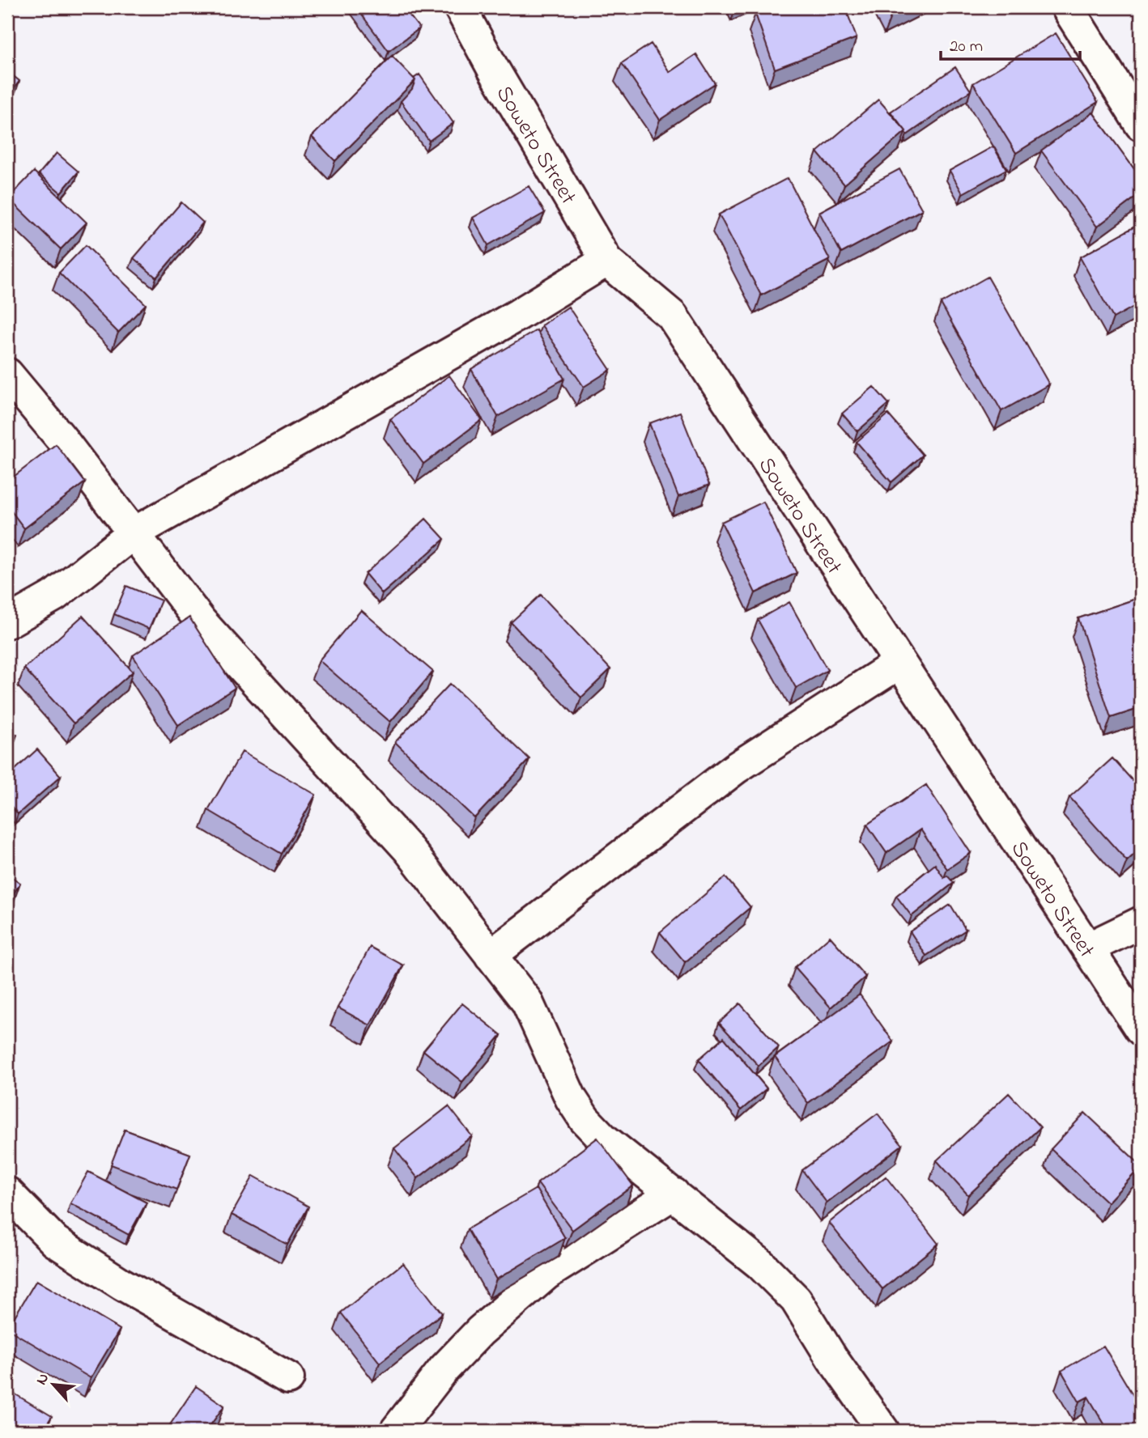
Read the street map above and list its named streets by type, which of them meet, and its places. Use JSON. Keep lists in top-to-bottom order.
{
  "streets": {
    "street": ["Soweto Street"]
  },
  "scale_bar": "20 m",
  "north": "top left"
}
